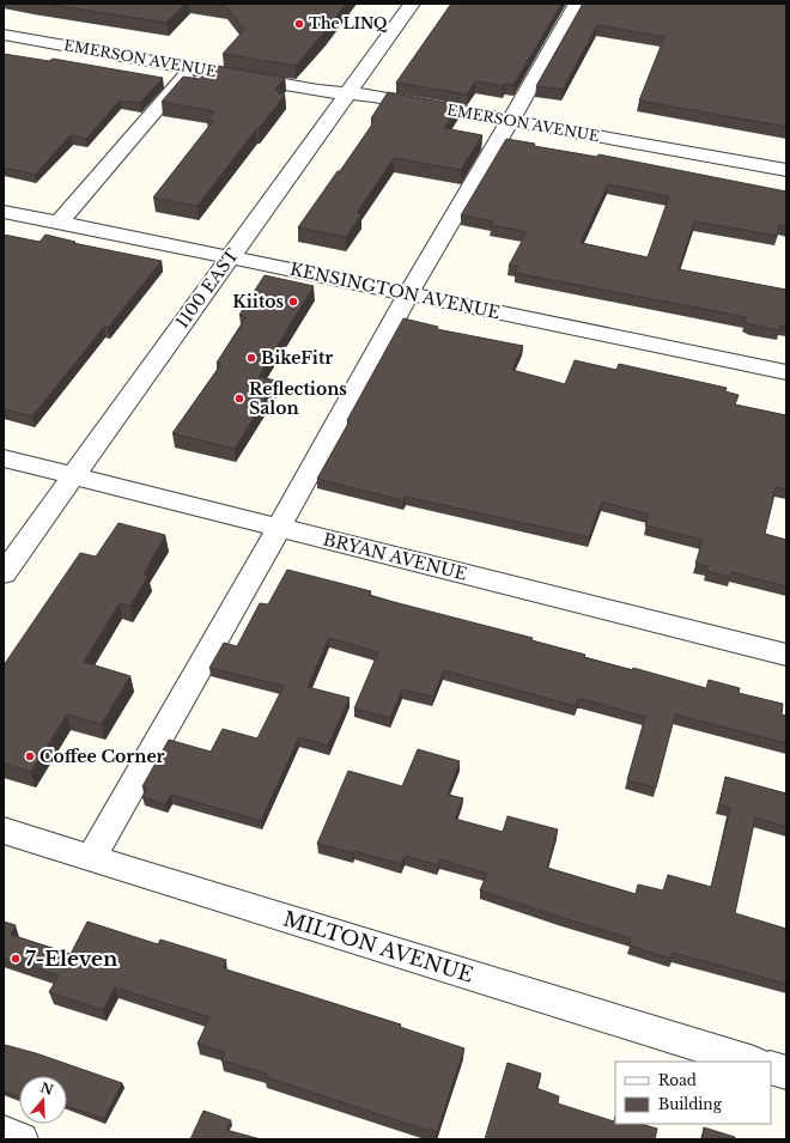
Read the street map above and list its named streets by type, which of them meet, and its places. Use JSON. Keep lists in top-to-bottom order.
{
  "streets": {
    "street": [
      "EMERSON AVENUE",
      "1100 EAST",
      "KENSINGTON AVENUE",
      "BRYAN AVENUE",
      "MILTON AVENUE"
    ]
  },
  "crossings": [
    ["EMERSON AVENUE", "1100 EAST"],
    ["1100 EAST", "KENSINGTON AVENUE"],
    ["1100 EAST", "BRYAN AVENUE"]
  ],
  "places": [
    "The LINQ",
    "Kiitos",
    "BikeFitr",
    "Reflections Salon",
    "Coffee Corner",
    "7-Eleven"
  ],
  "legend": ["Road", "Building"],
  "north": "top"
}
